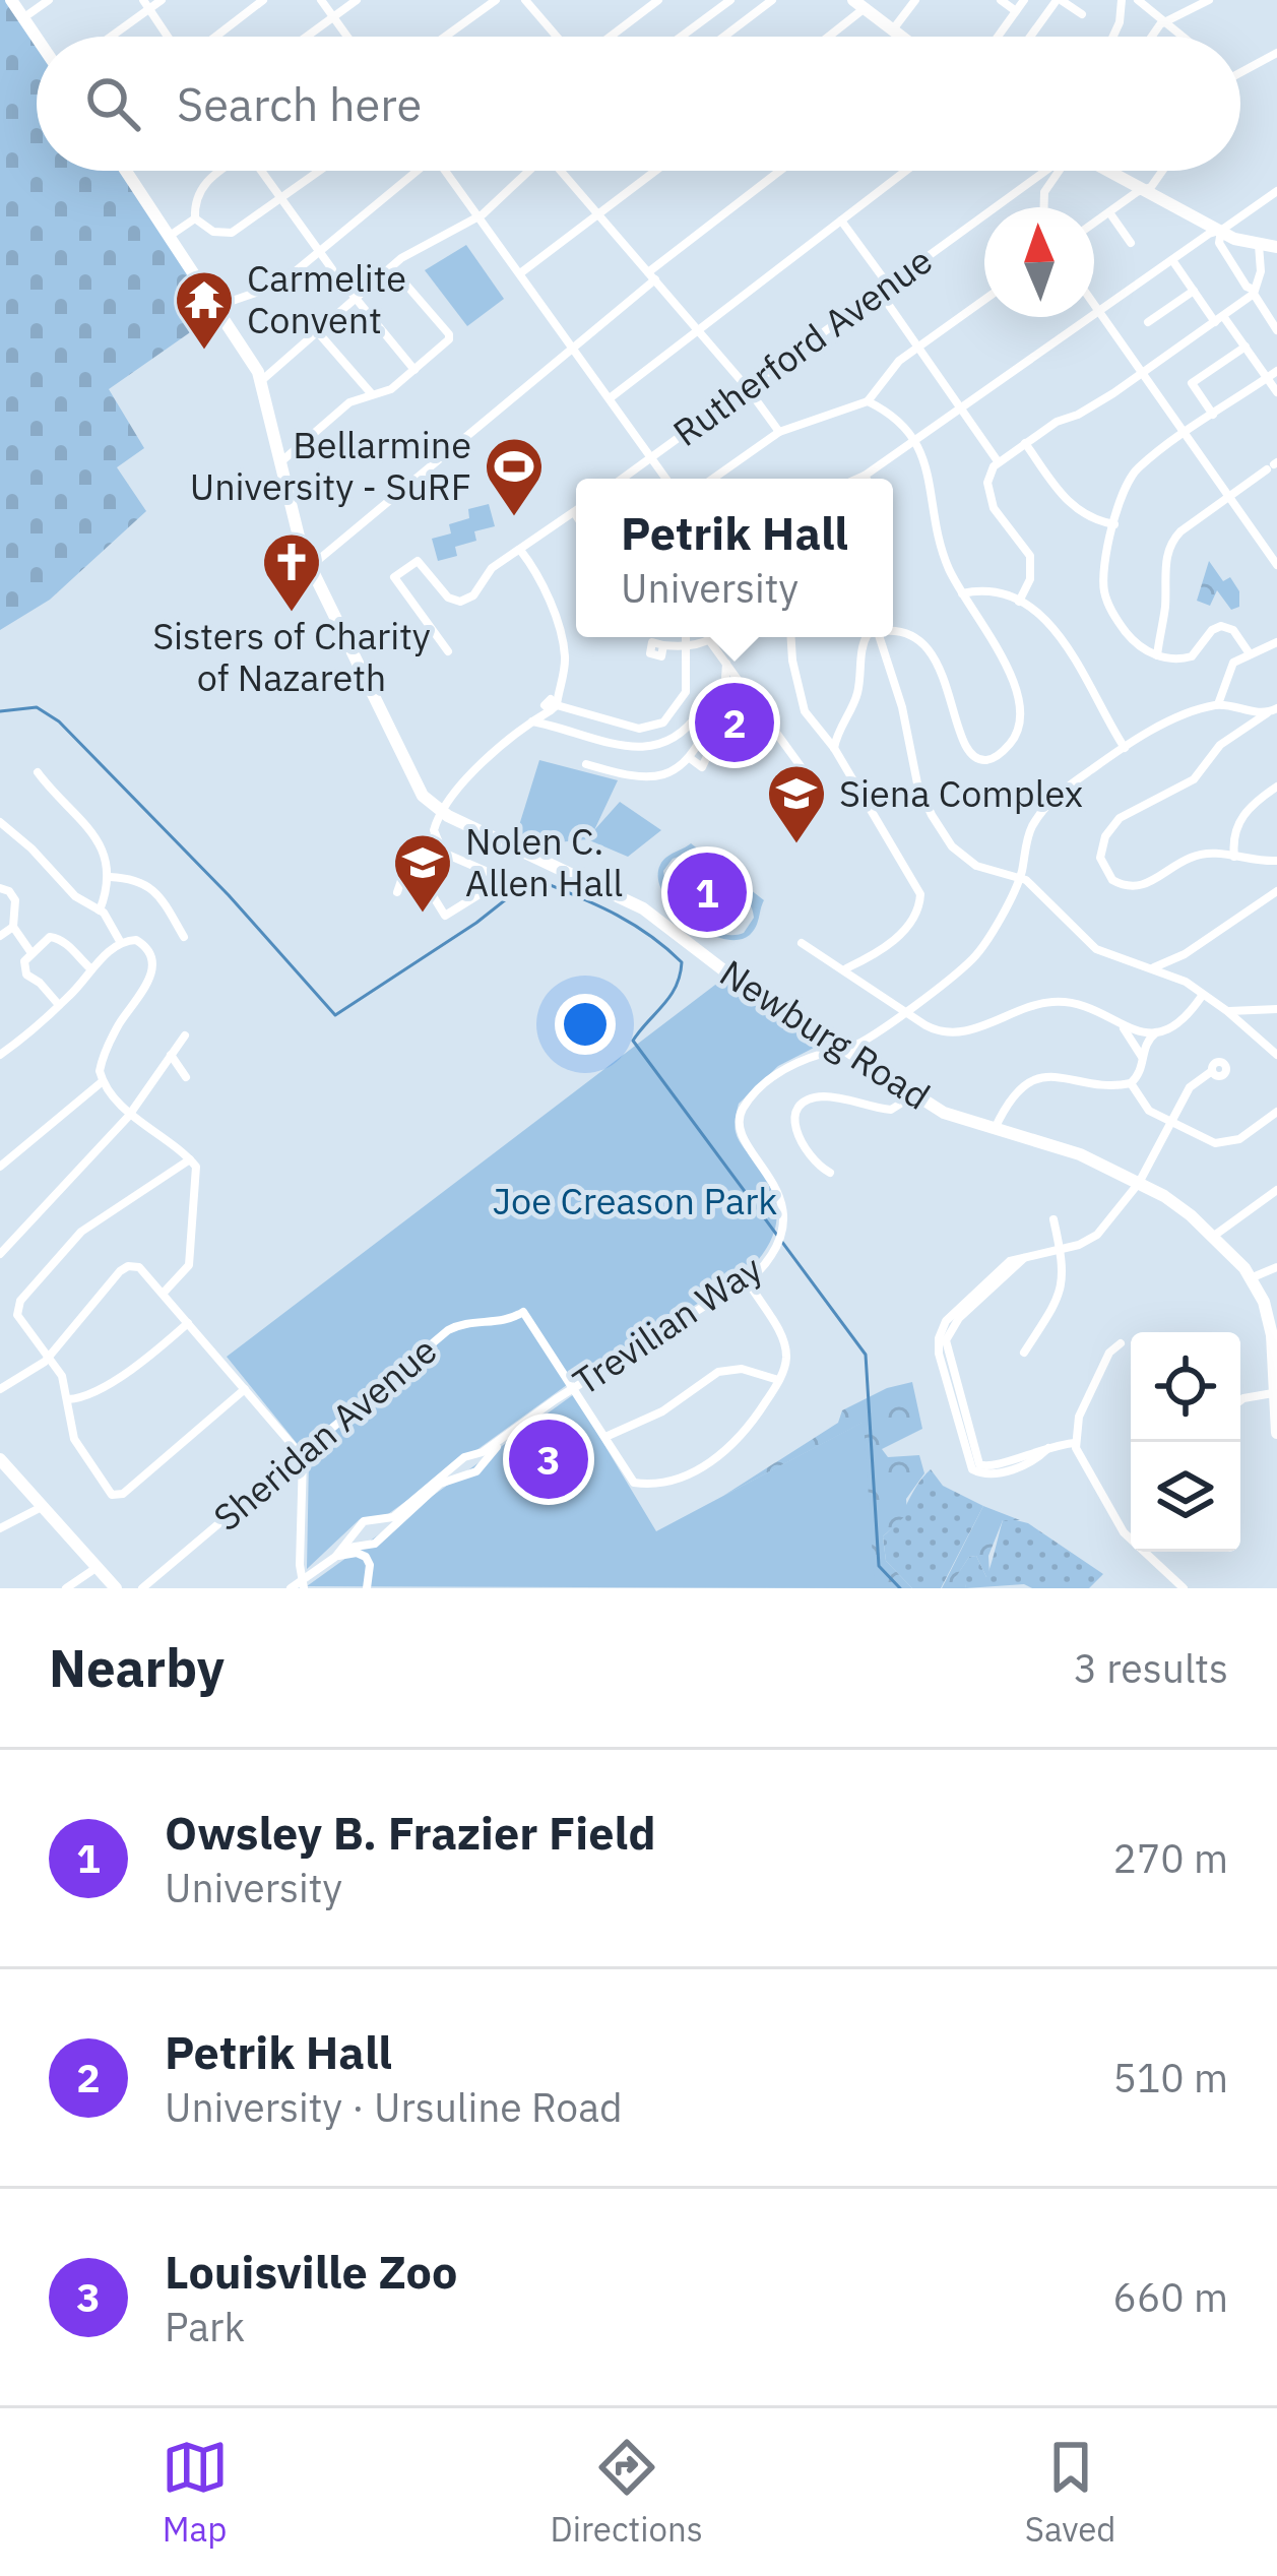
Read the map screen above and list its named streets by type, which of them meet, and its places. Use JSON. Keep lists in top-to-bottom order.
{
  "streets": {
    "main road": ["Newburg Road"],
    "street": ["Rutherford Avenue", "Trevilian Way", "Sheridan Avenue"]
  },
  "crossings": [
    ["Newburg Road", "Trevilian Way"],
    ["Trevilian Way", "Sheridan Avenue"]
  ],
  "parks": ["Joe Creason Park"],
  "places": {
    "temple": ["Carmelite Convent"],
    "sports": ["Bellarmine University - SuRF"],
    "church": ["Sisters of Charity of Nazareth"],
    "school or university": ["Siena Complex", "Nolen C. Allen Hall"]
  },
  "north": "top",
  "page": {
    "search": "Search here",
    "popup": ["Petrik Hall", "University"],
    "pins": ["2", "1", "3"],
    "heading": ["Nearby", "3 results"],
    "list": [
      {
        "mark": "1",
        "name": "Owsley B. Frazier Field",
        "note": "University",
        "value": "270 m"
      },
      {
        "mark": "2",
        "name": "Petrik Hall",
        "note": "University · Ursuline Road",
        "value": "510 m"
      },
      {
        "mark": "3",
        "name": "Louisville Zoo",
        "note": "Park",
        "value": "660 m"
      }
    ],
    "nav": ["Map", "Directions", "Saved"]
  }
}
